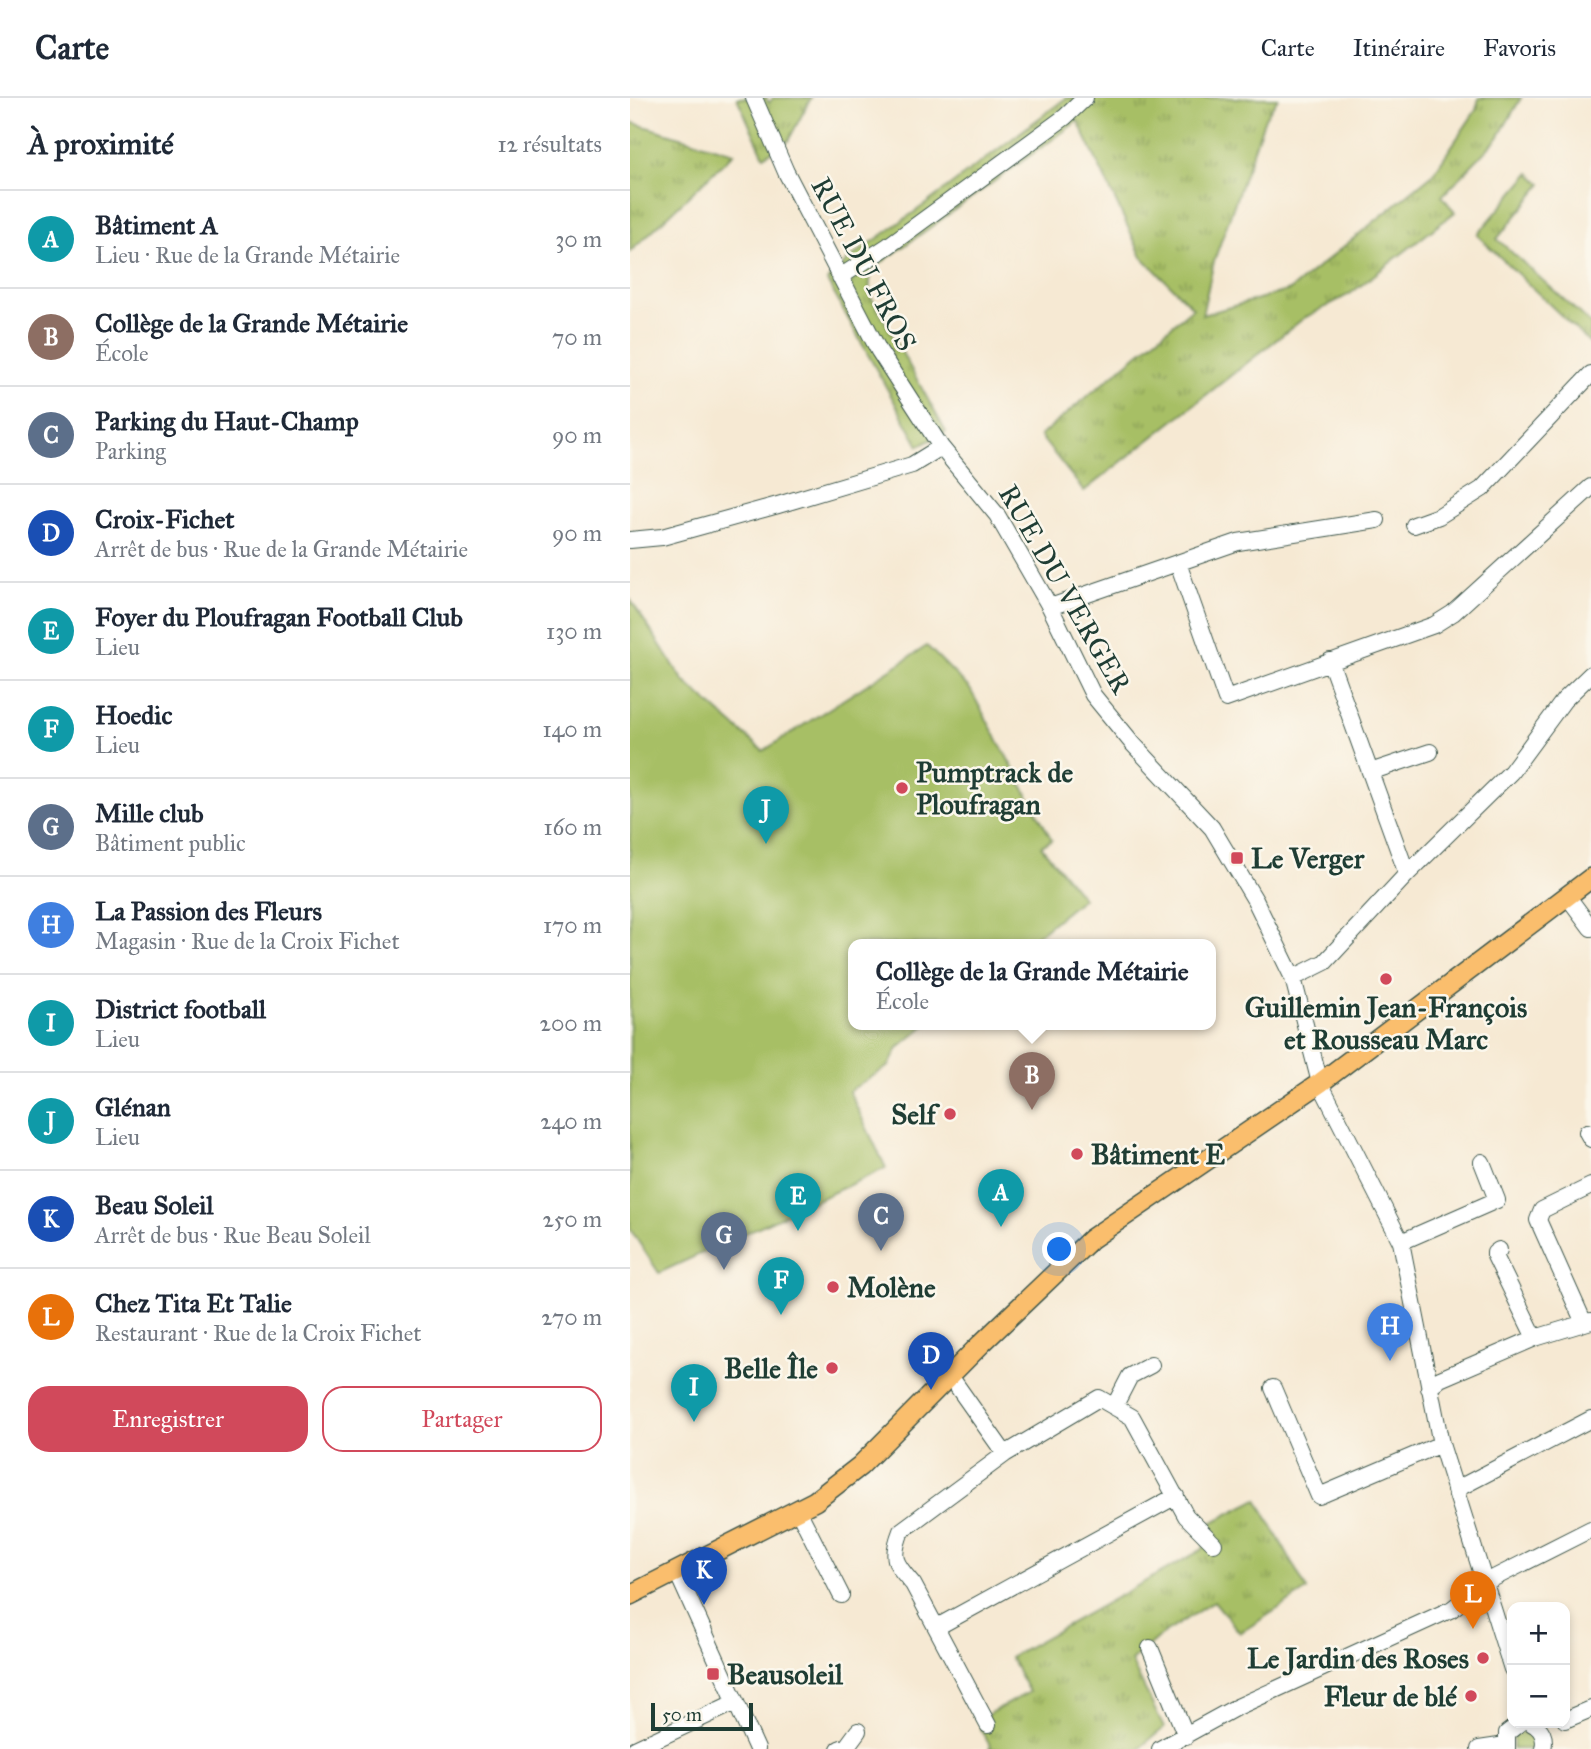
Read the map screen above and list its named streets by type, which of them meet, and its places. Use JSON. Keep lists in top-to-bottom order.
{
  "streets": {
    "street": ["RUE DU FROS", "RUE DU VERGER"]
  },
  "crossings": [
    ["RUE DU FROS", "RUE DU VERGER"]
  ],
  "places": {
    "other": [
      "Pumptrack de Ploufragan",
      "Guillemin Jean-François et Rousseau Marc",
      "Self",
      "Bâtiment E",
      "Molène",
      "Belle Île",
      "Le Jardin des Roses",
      "Fleur de blé"
    ],
    "transit": ["Le Verger", "Beausoleil"]
  },
  "scale_bar": "50 m",
  "page": {
    "header": "Carte",
    "nav": ["Carte", "Itinéraire", "Favoris"],
    "heading": ["À proximité", "12 résultats"],
    "list": [
      {
        "mark": "A",
        "name": "Bâtiment A",
        "note": "Lieu · Rue de la Grande Métairie",
        "value": "30 m"
      },
      {
        "mark": "B",
        "name": "Collège de la Grande Métairie",
        "note": "École",
        "value": "70 m"
      },
      {
        "mark": "C",
        "name": "Parking du Haut-Champ",
        "note": "Parking",
        "value": "90 m"
      },
      {
        "mark": "D",
        "name": "Croix-Fichet",
        "note": "Arrêt de bus · Rue de la Grande Métairie",
        "value": "90 m"
      },
      {
        "mark": "E",
        "name": "Foyer du Ploufragan Football Club",
        "note": "Lieu",
        "value": "130 m"
      },
      {
        "mark": "F",
        "name": "Hoedic",
        "note": "Lieu",
        "value": "140 m"
      },
      {
        "mark": "G",
        "name": "Mille club",
        "note": "Bâtiment public",
        "value": "160 m"
      },
      {
        "mark": "H",
        "name": "La Passion des Fleurs",
        "note": "Magasin · Rue de la Croix Fichet",
        "value": "170 m"
      },
      {
        "mark": "I",
        "name": "District football",
        "note": "Lieu",
        "value": "200 m"
      },
      {
        "mark": "J",
        "name": "Glénan",
        "note": "Lieu",
        "value": "240 m"
      },
      {
        "mark": "K",
        "name": "Beau Soleil",
        "note": "Arrêt de bus · Rue Beau Soleil",
        "value": "250 m"
      },
      {
        "mark": "L",
        "name": "Chez Tita Et Talie",
        "note": "Restaurant · Rue de la Croix Fichet",
        "value": "270 m"
      }
    ],
    "pins": [
      "J",
      "B",
      "A",
      "E",
      "C",
      "G",
      "F",
      "H",
      "D",
      "I",
      "K",
      "L"
    ],
    "popup": ["Collège de la Grande Métairie", "École"],
    "buttons": ["Enregistrer", "Partager"],
    "map_buttons": ["+", "−"],
    "scale": "50 m"
  }
}
